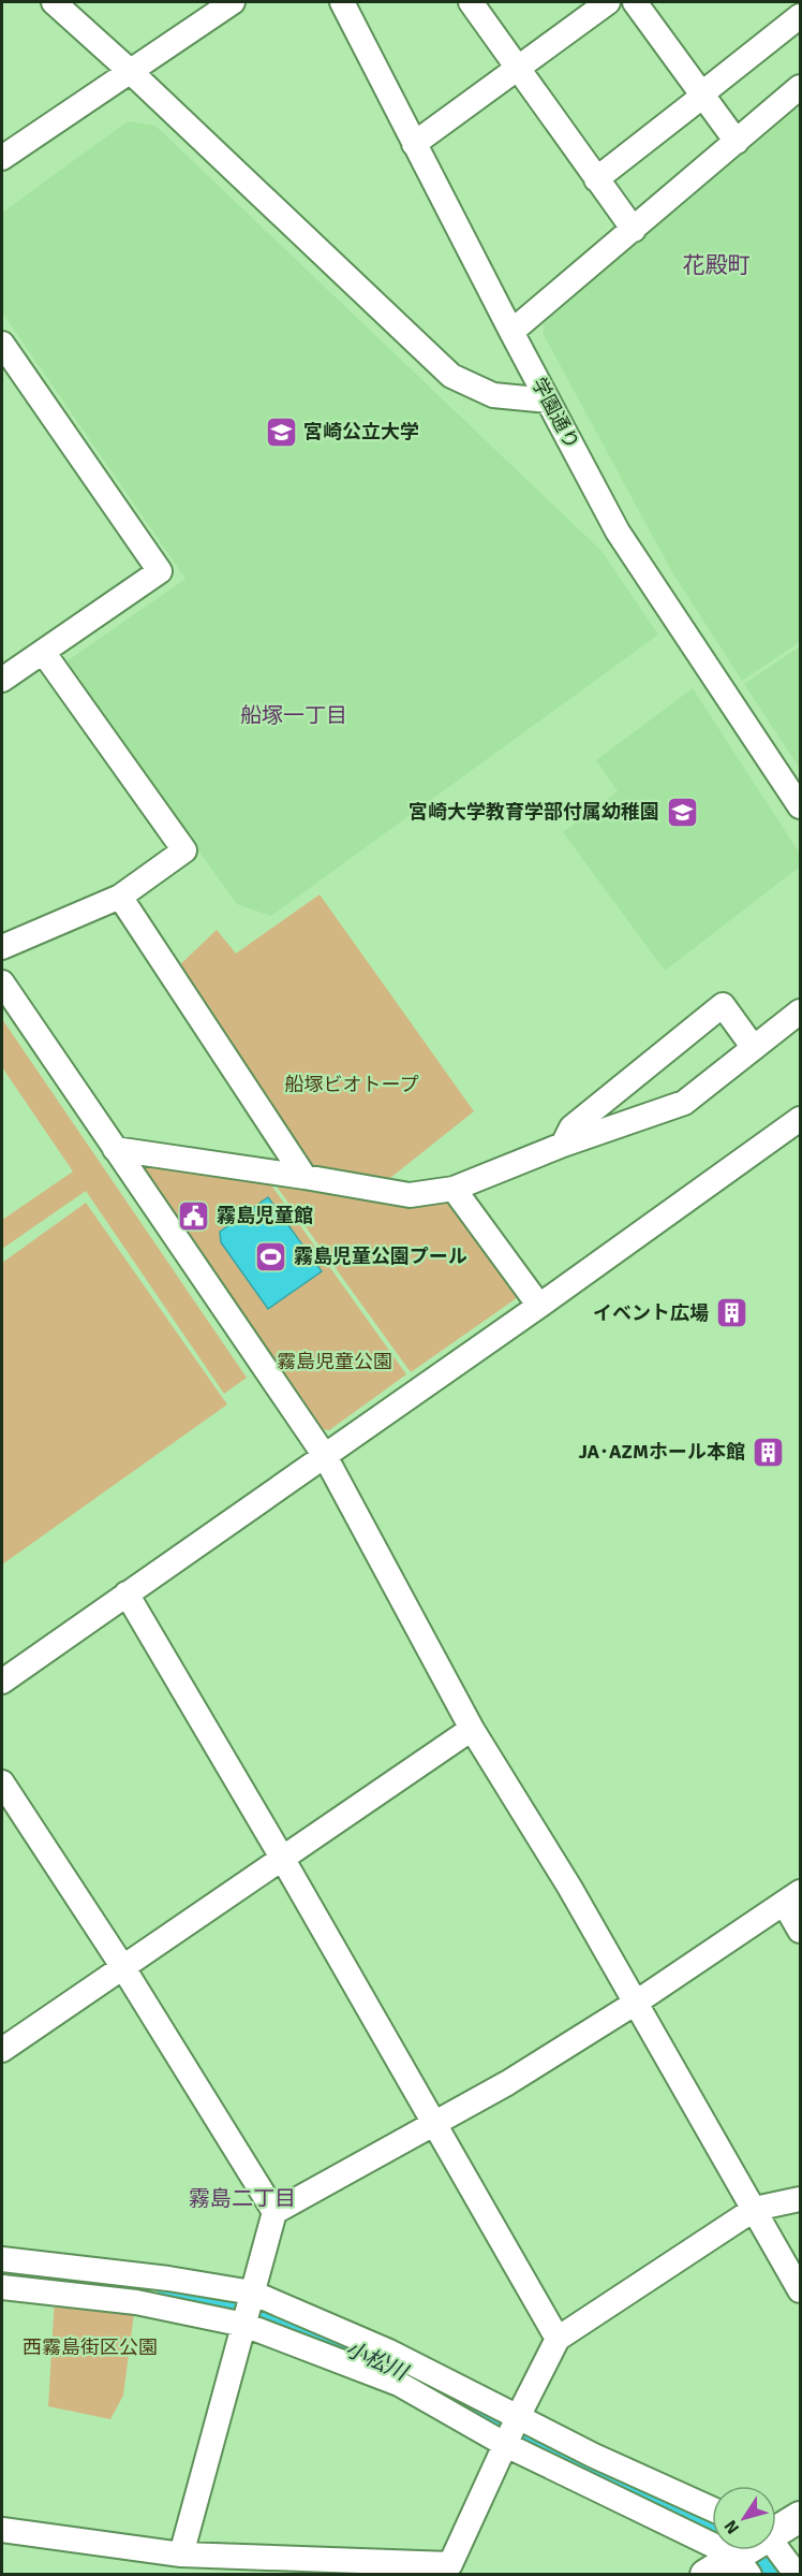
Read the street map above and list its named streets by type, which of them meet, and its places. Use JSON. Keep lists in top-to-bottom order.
{
  "streets": {
    "street": ["学園通り"]
  },
  "districts": ["花殿町", "船塚一丁目", "霧島二丁目"],
  "water": ["小松川"],
  "parks": ["船塚ビオトープ", "霧島児童公園", "西霧島街区公園"],
  "places": {
    "school or university": ["宮崎公立大学", "宮崎大学教育学部付属幼稚園"],
    "public building": ["霧島児童館"],
    "sports": ["霧島児童公園プール"],
    "building": ["イベント広場", "JA･AZMホール本館"]
  },
  "north": "bottom left"
}
